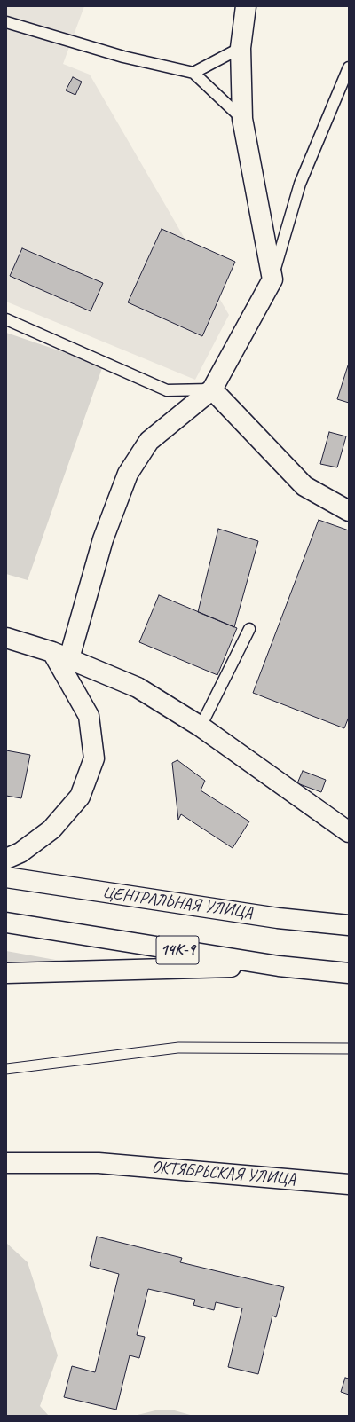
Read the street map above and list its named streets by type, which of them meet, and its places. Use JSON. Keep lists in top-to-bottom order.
{
  "streets": {
    "main road": ["ЦЕНТРАЛЬНАЯ УЛИЦА", "14К-9", "ОКТЯБРЬСКАЯ УЛИЦА"]
  }
}
